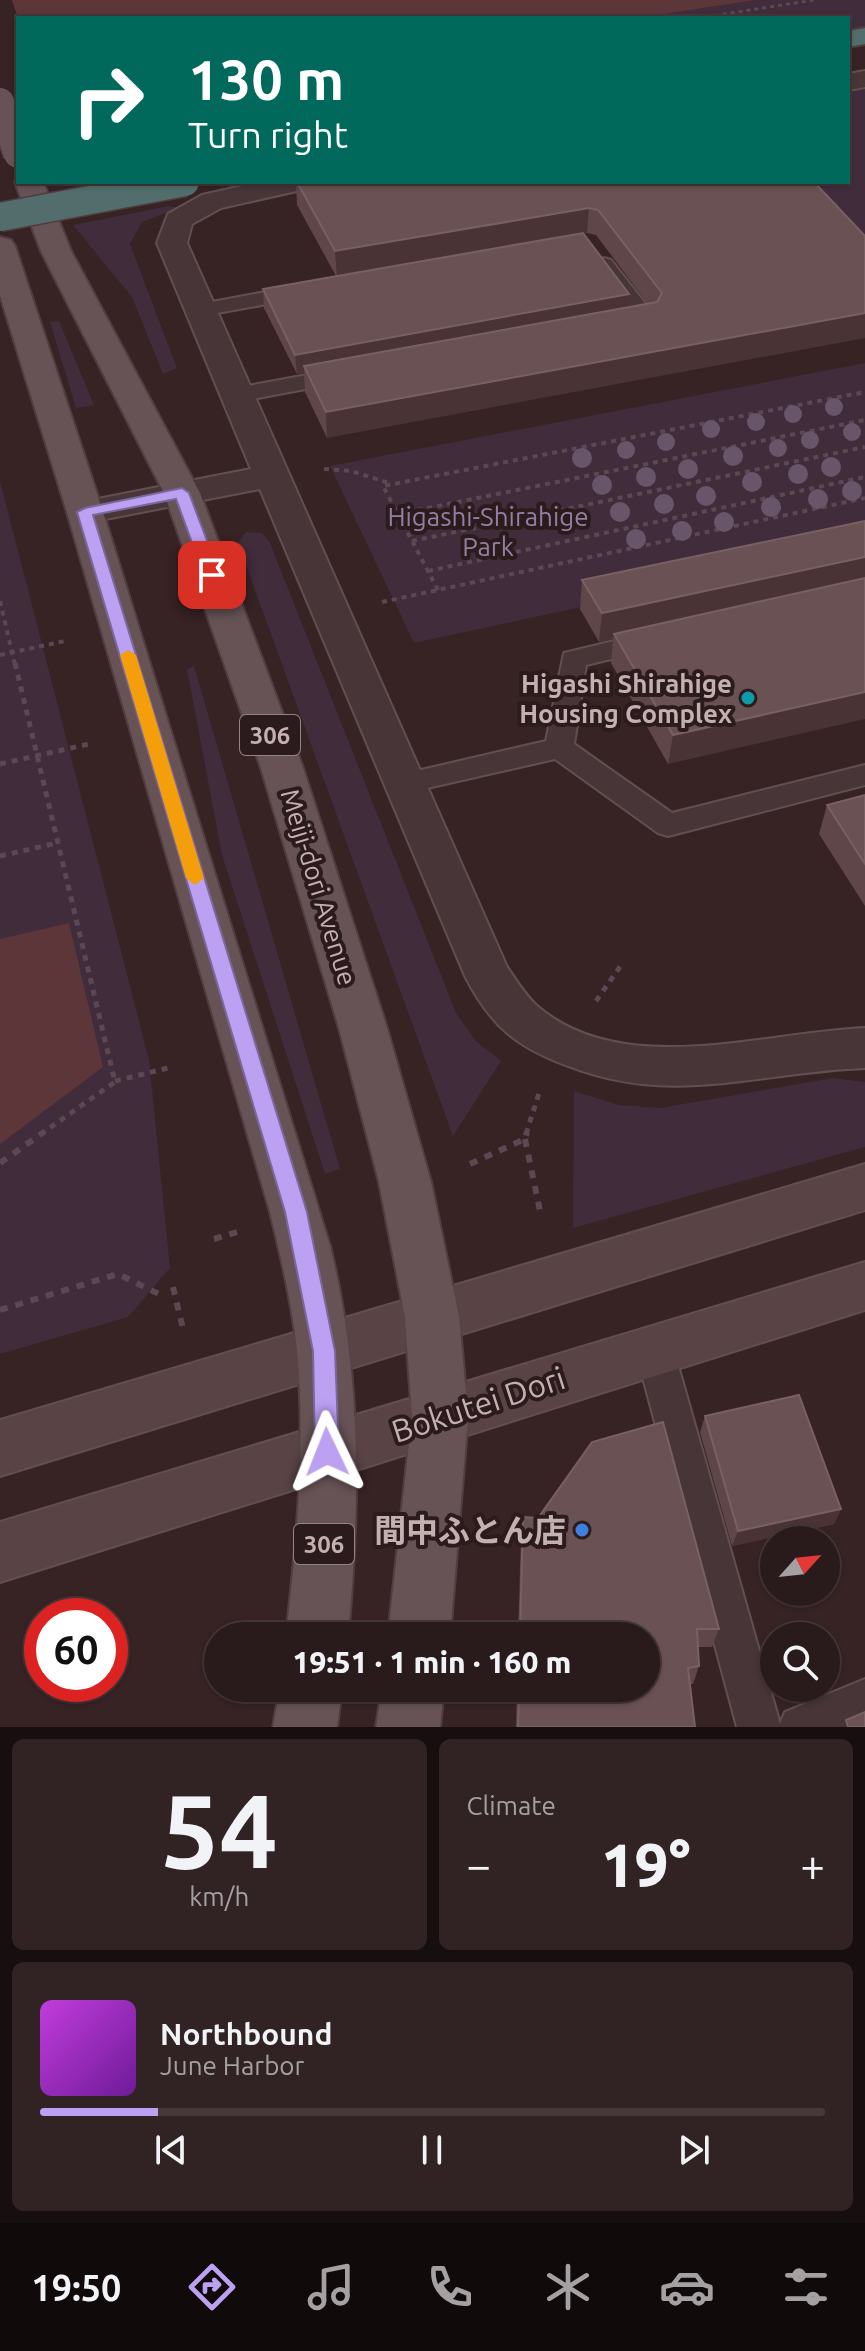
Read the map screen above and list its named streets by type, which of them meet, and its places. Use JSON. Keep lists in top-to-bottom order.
{
  "streets": {
    "main road": ["306", "Meiji-dori Avenue", "Bokutei Dori"]
  },
  "crossings": [
    ["306", "Bokutei Dori"],
    ["Meiji-dori Avenue", "Bokutei Dori"]
  ],
  "parks": ["Higashi-Shirahige Park"],
  "places": ["Higashi Shirahige Housing Complex", "間中ふとん店"],
  "north": "top right",
  "page": {
    "turn": ["130 m", "Turn right"],
    "limit": "60",
    "trip": "19:51 · 1 min · 160 m",
    "tile": [
      ["54", "km/h"],
      "Climate"
    ],
    "heat": ["−", "19°", "+"],
    "song": ["Northbound", "June Harbor"],
    "tabs": "19:50"
  }
}
